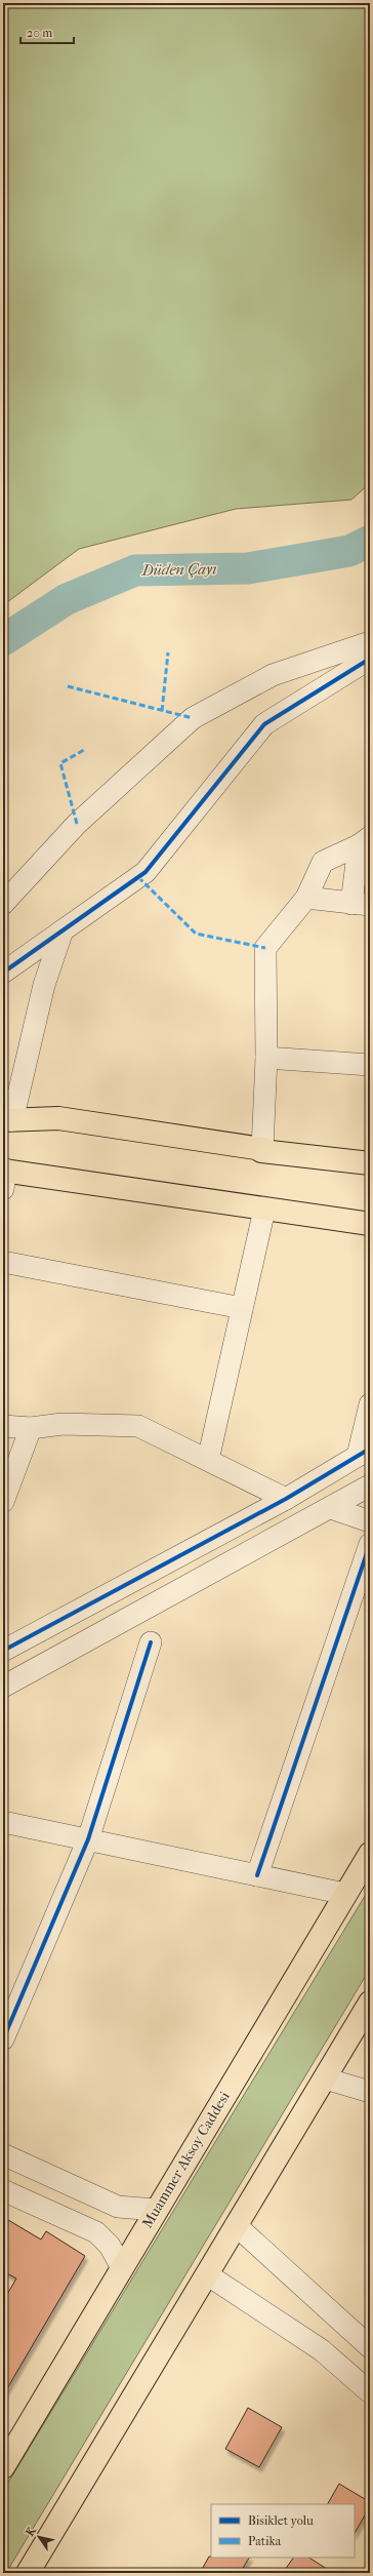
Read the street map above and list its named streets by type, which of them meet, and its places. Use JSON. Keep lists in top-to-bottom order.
{
  "streets": {
    "main road": ["Muammer Aksoy Caddesi"]
  },
  "water": ["Düden Çayı"],
  "legend": ["Bisiklet yolu", "Patika"],
  "scale_bar": "20 m",
  "north": "top left"
}
